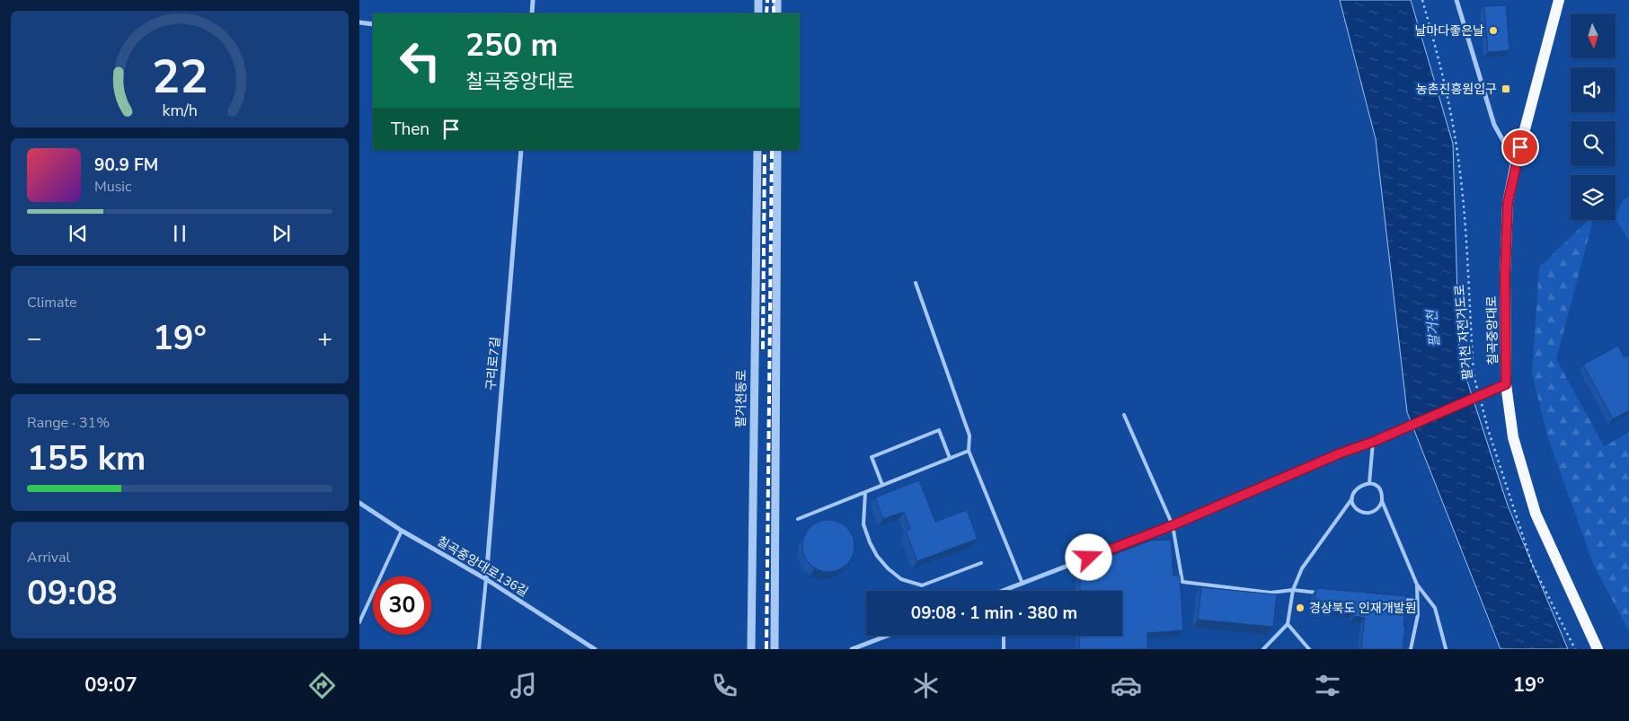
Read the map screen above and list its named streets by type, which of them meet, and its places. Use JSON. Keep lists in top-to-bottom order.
{
  "streets": {
    "main road": ["칠곡중앙대로"],
    "street": ["구리로7길", "팔거천동로", "칠곡중앙대로136길"],
    "path": ["팔거천 자전거도로"]
  },
  "crossings": [
    ["구리로7길", "칠곡중앙대로136길"]
  ],
  "water": ["팔거천"],
  "places": {
    "other": ["날마다좋은날", "경상북도 인재개발원"],
    "transit": ["농촌진흥원입구"]
  },
  "north": "bottom",
  "page": {
    "turn": ["250 m", "칠곡중앙대로"],
    "then": "Then",
    "song": ["90.9 FM", "Music"],
    "tile": [
      "Climate",
      ["Range · 31%", "155 km"],
      ["Arrival", "09:08"]
    ],
    "heat": ["−", "19°", "+"],
    "limit": "30",
    "trip": "09:08 · 1 min · 380 m",
    "tabs": ["09:07", "19°"],
    "gauge": ["22", "km/h"]
  }
}
